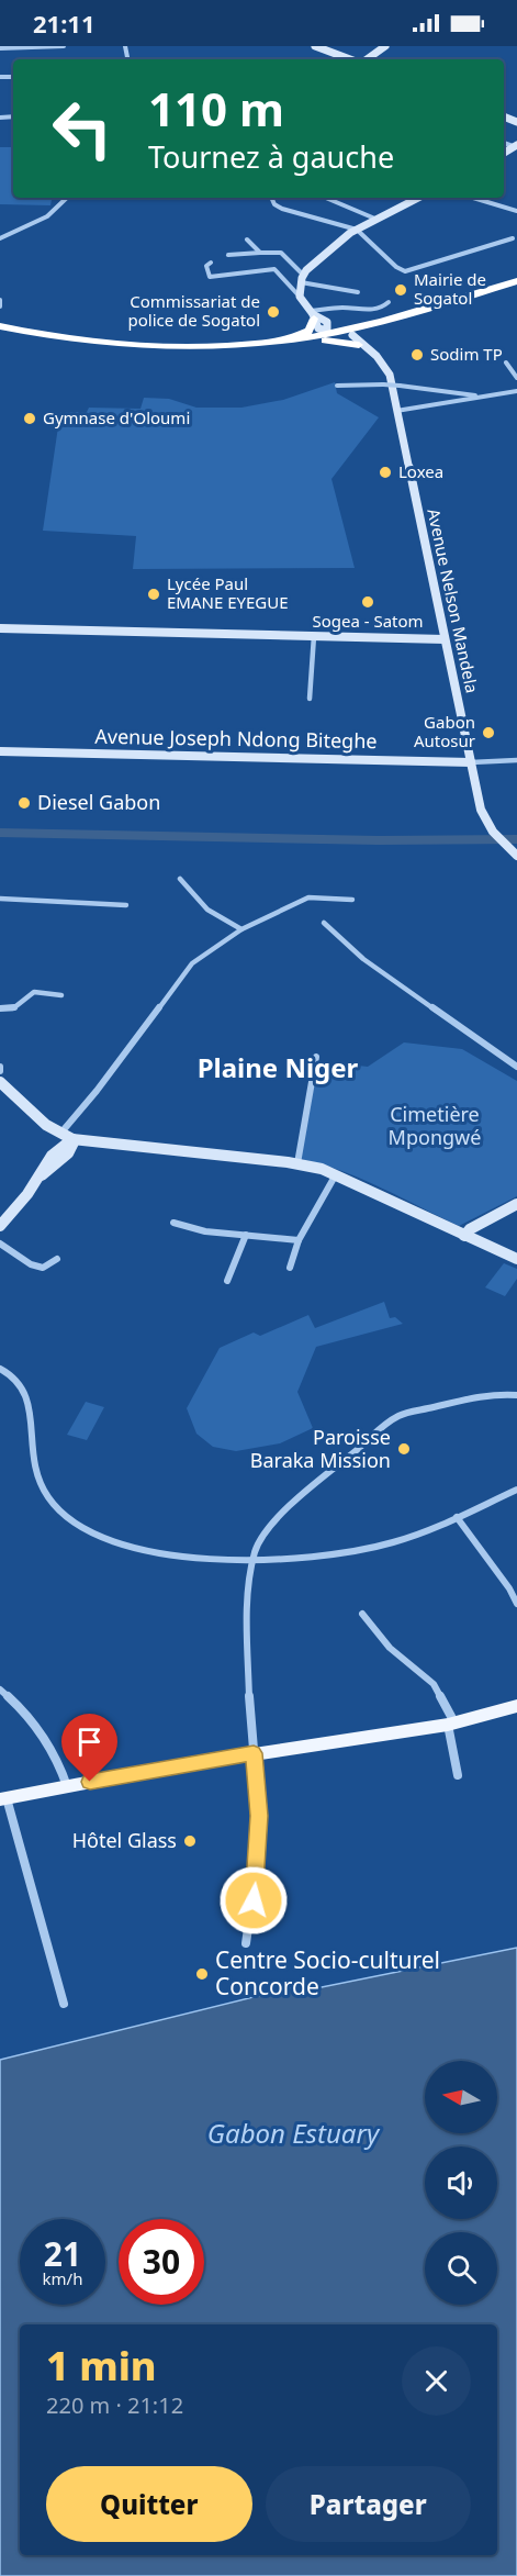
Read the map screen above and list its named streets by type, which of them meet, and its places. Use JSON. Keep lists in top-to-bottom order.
{
  "streets": {
    "street": ["Avenue Nelson Mandela", "Avenue Joseph Ndong Biteghe"]
  },
  "crossings": [
    ["Avenue Nelson Mandela", "Avenue Joseph Ndong Biteghe"]
  ],
  "districts": ["Plaine Niger"],
  "water": ["Gabon Estuary"],
  "parks": ["Cimetière Mpongwé"],
  "places": [
    "Mairie de Sogatol",
    "Commissariat de police de Sogatol",
    "Sodim TP",
    "Gymnase d'Oloumi",
    "Loxea",
    "Lycée Paul EMANE EYEGUE",
    "Sogea - Satom",
    "Gabon Autosur",
    "Diesel Gabon",
    "Paroisse Baraka Mission",
    "Hôtel Glass",
    "Centre Socio-culturel Concorde"
  ],
  "north": "left",
  "page": {
    "status": "21:11",
    "turn": ["110 m", "Tournez à gauche"],
    "speed": "21 km/h",
    "limit": "30",
    "heading": ["1 min", "220 m · 21:12"],
    "buttons": ["Quitter", "Partager"]
  }
}
